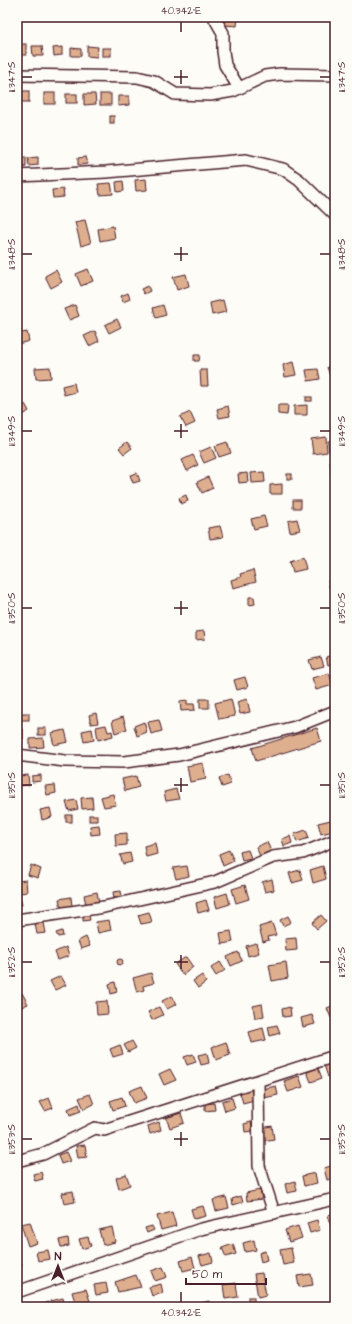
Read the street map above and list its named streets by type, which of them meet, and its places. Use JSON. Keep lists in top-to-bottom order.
{
  "scale_bar": "50 m",
  "north": "top",
  "coordinates": [
    "40.342°E",
    "11.347°S",
    "11.348°S",
    "11.349°S",
    "11.350°S",
    "11.351°S",
    "11.352°S",
    "11.353°S"
  ]
}
